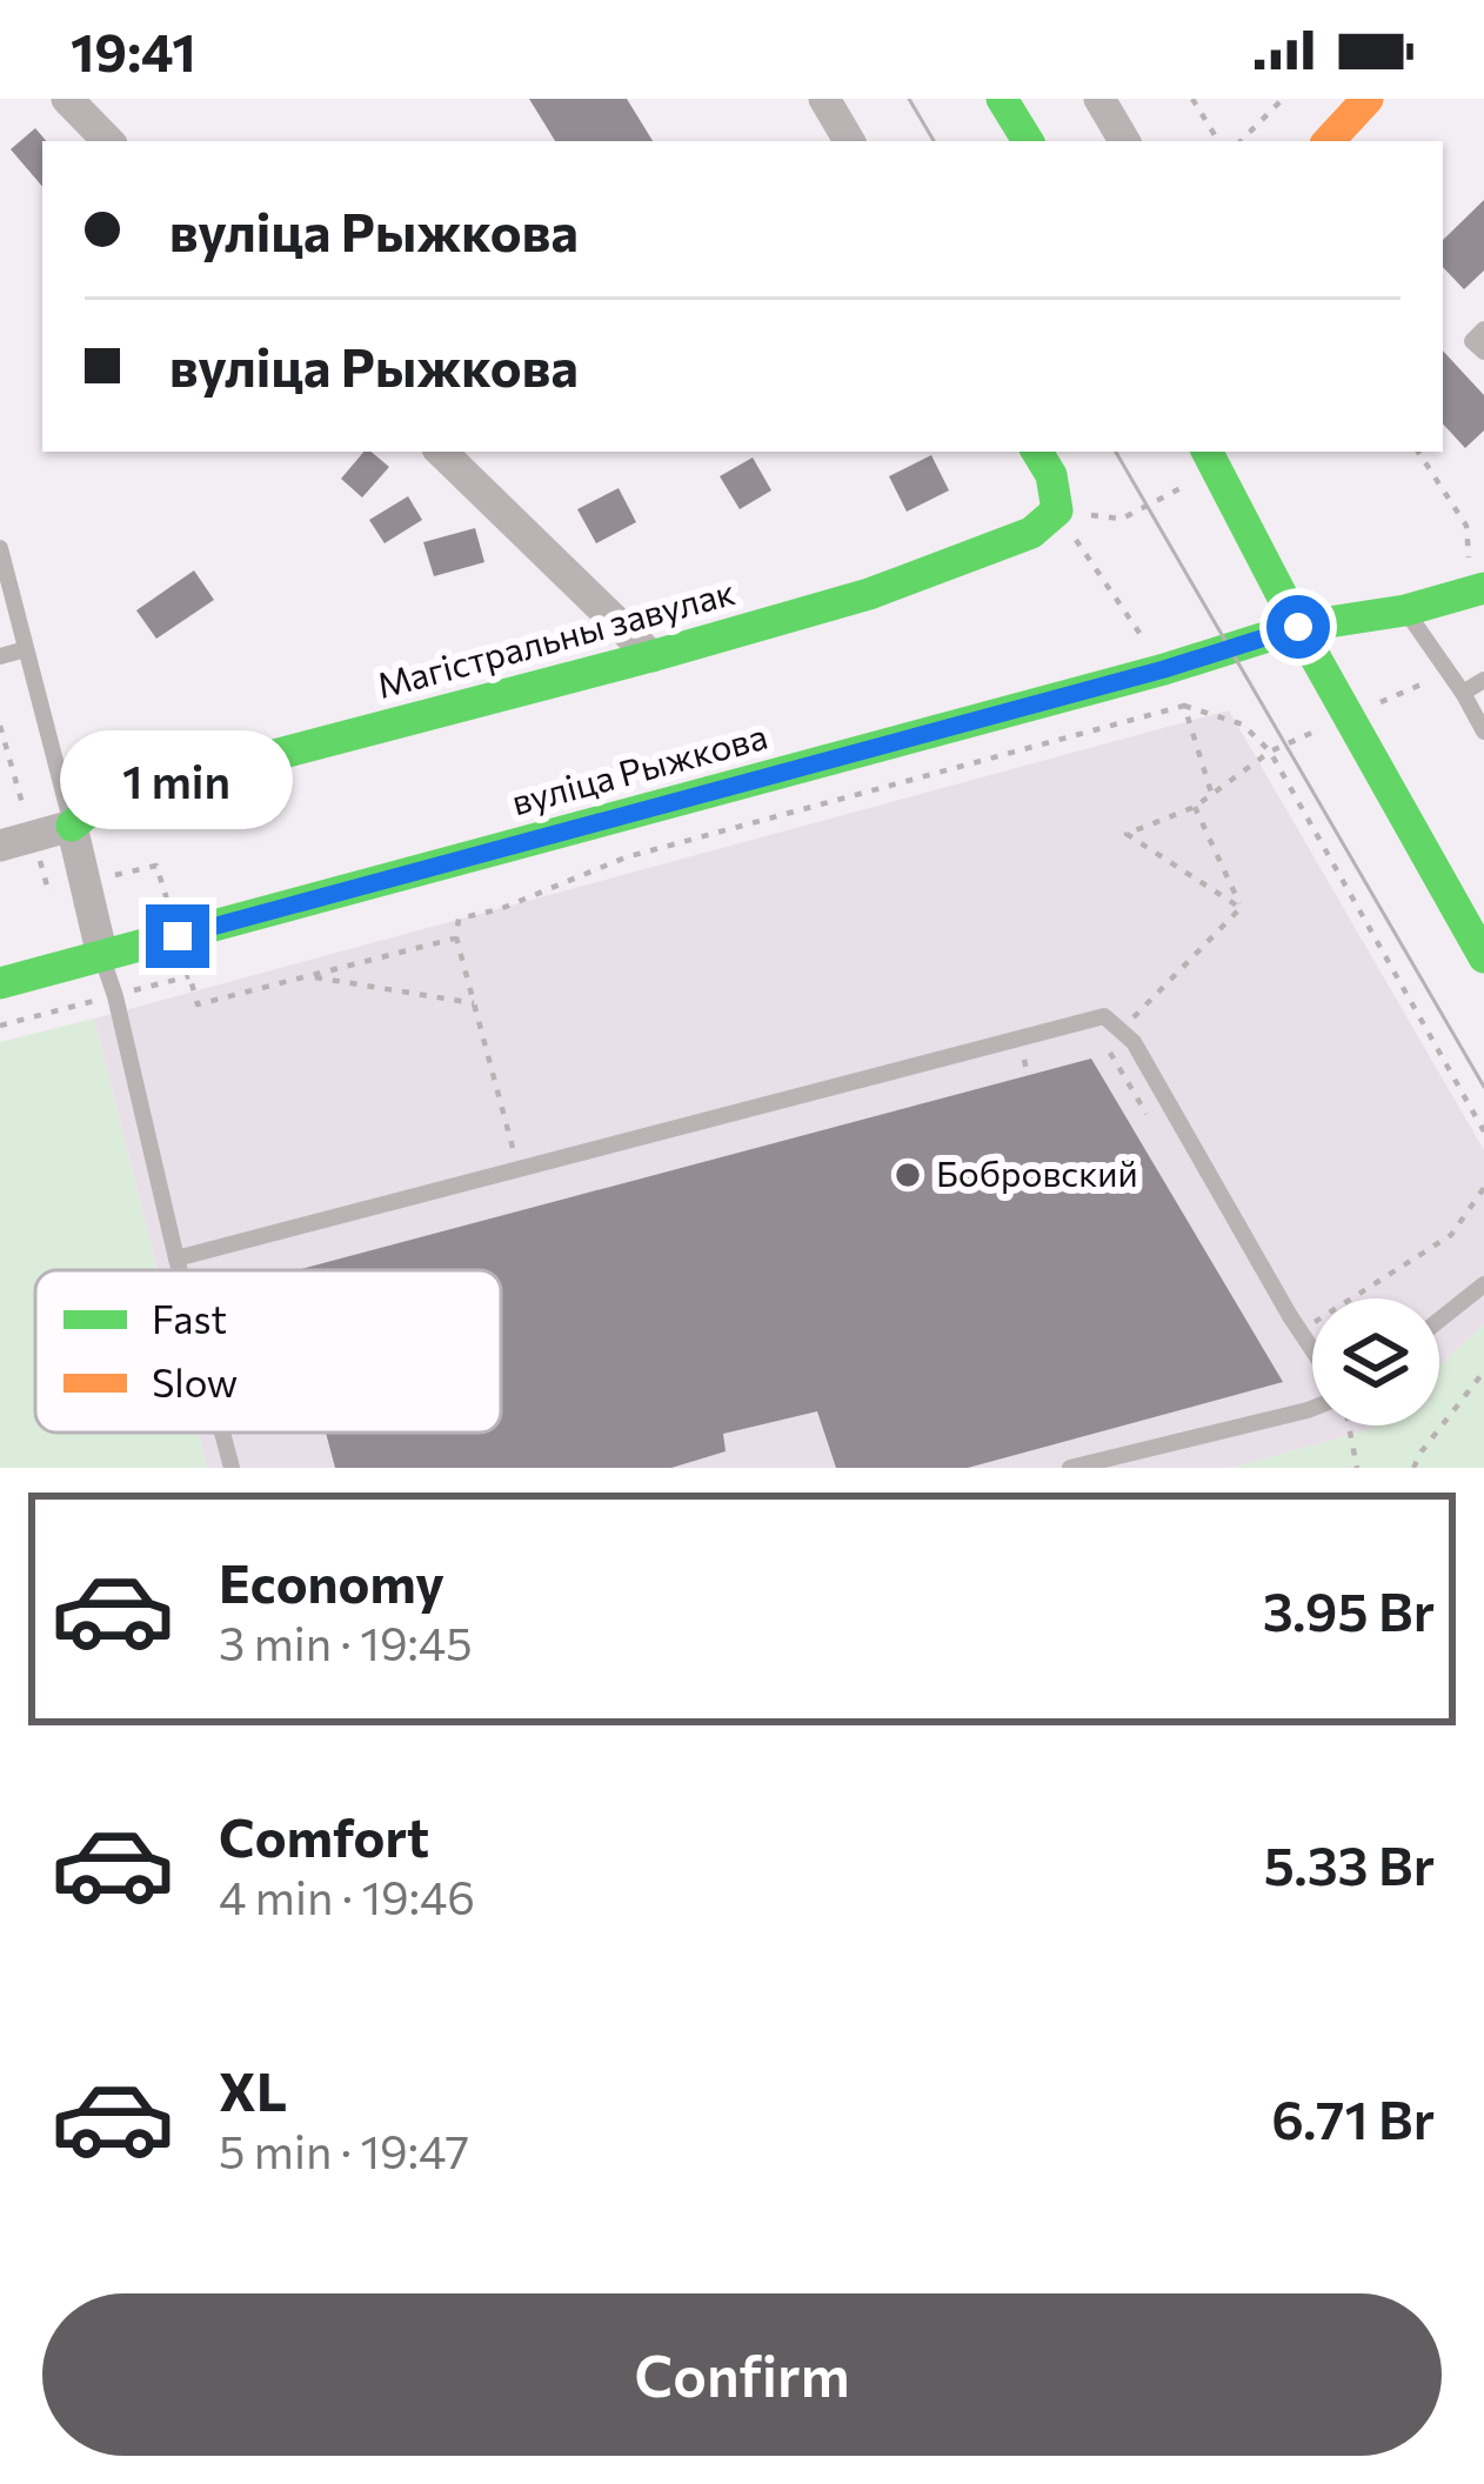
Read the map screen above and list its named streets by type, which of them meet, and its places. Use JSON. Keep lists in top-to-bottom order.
{
  "streets": {
    "main road": ["Магістральны завулак", "вуліца Рыжкова"]
  },
  "places": ["Бобровский"],
  "legend": ["Fast", "Slow"],
  "page": {
    "status": "19:41",
    "banner": ["вуліца Рыжкова", "вуліца Рыжкова"],
    "bubble": "1 min",
    "list": [
      {
        "name": "Economy",
        "note": "3 min · 19:45",
        "value": "3.95 Br"
      },
      {
        "name": "Comfort",
        "note": "4 min · 19:46",
        "value": "5.33 Br"
      },
      {
        "name": "XL",
        "note": "5 min · 19:47",
        "value": "6.71 Br"
      }
    ],
    "buttons": "Confirm"
  }
}
